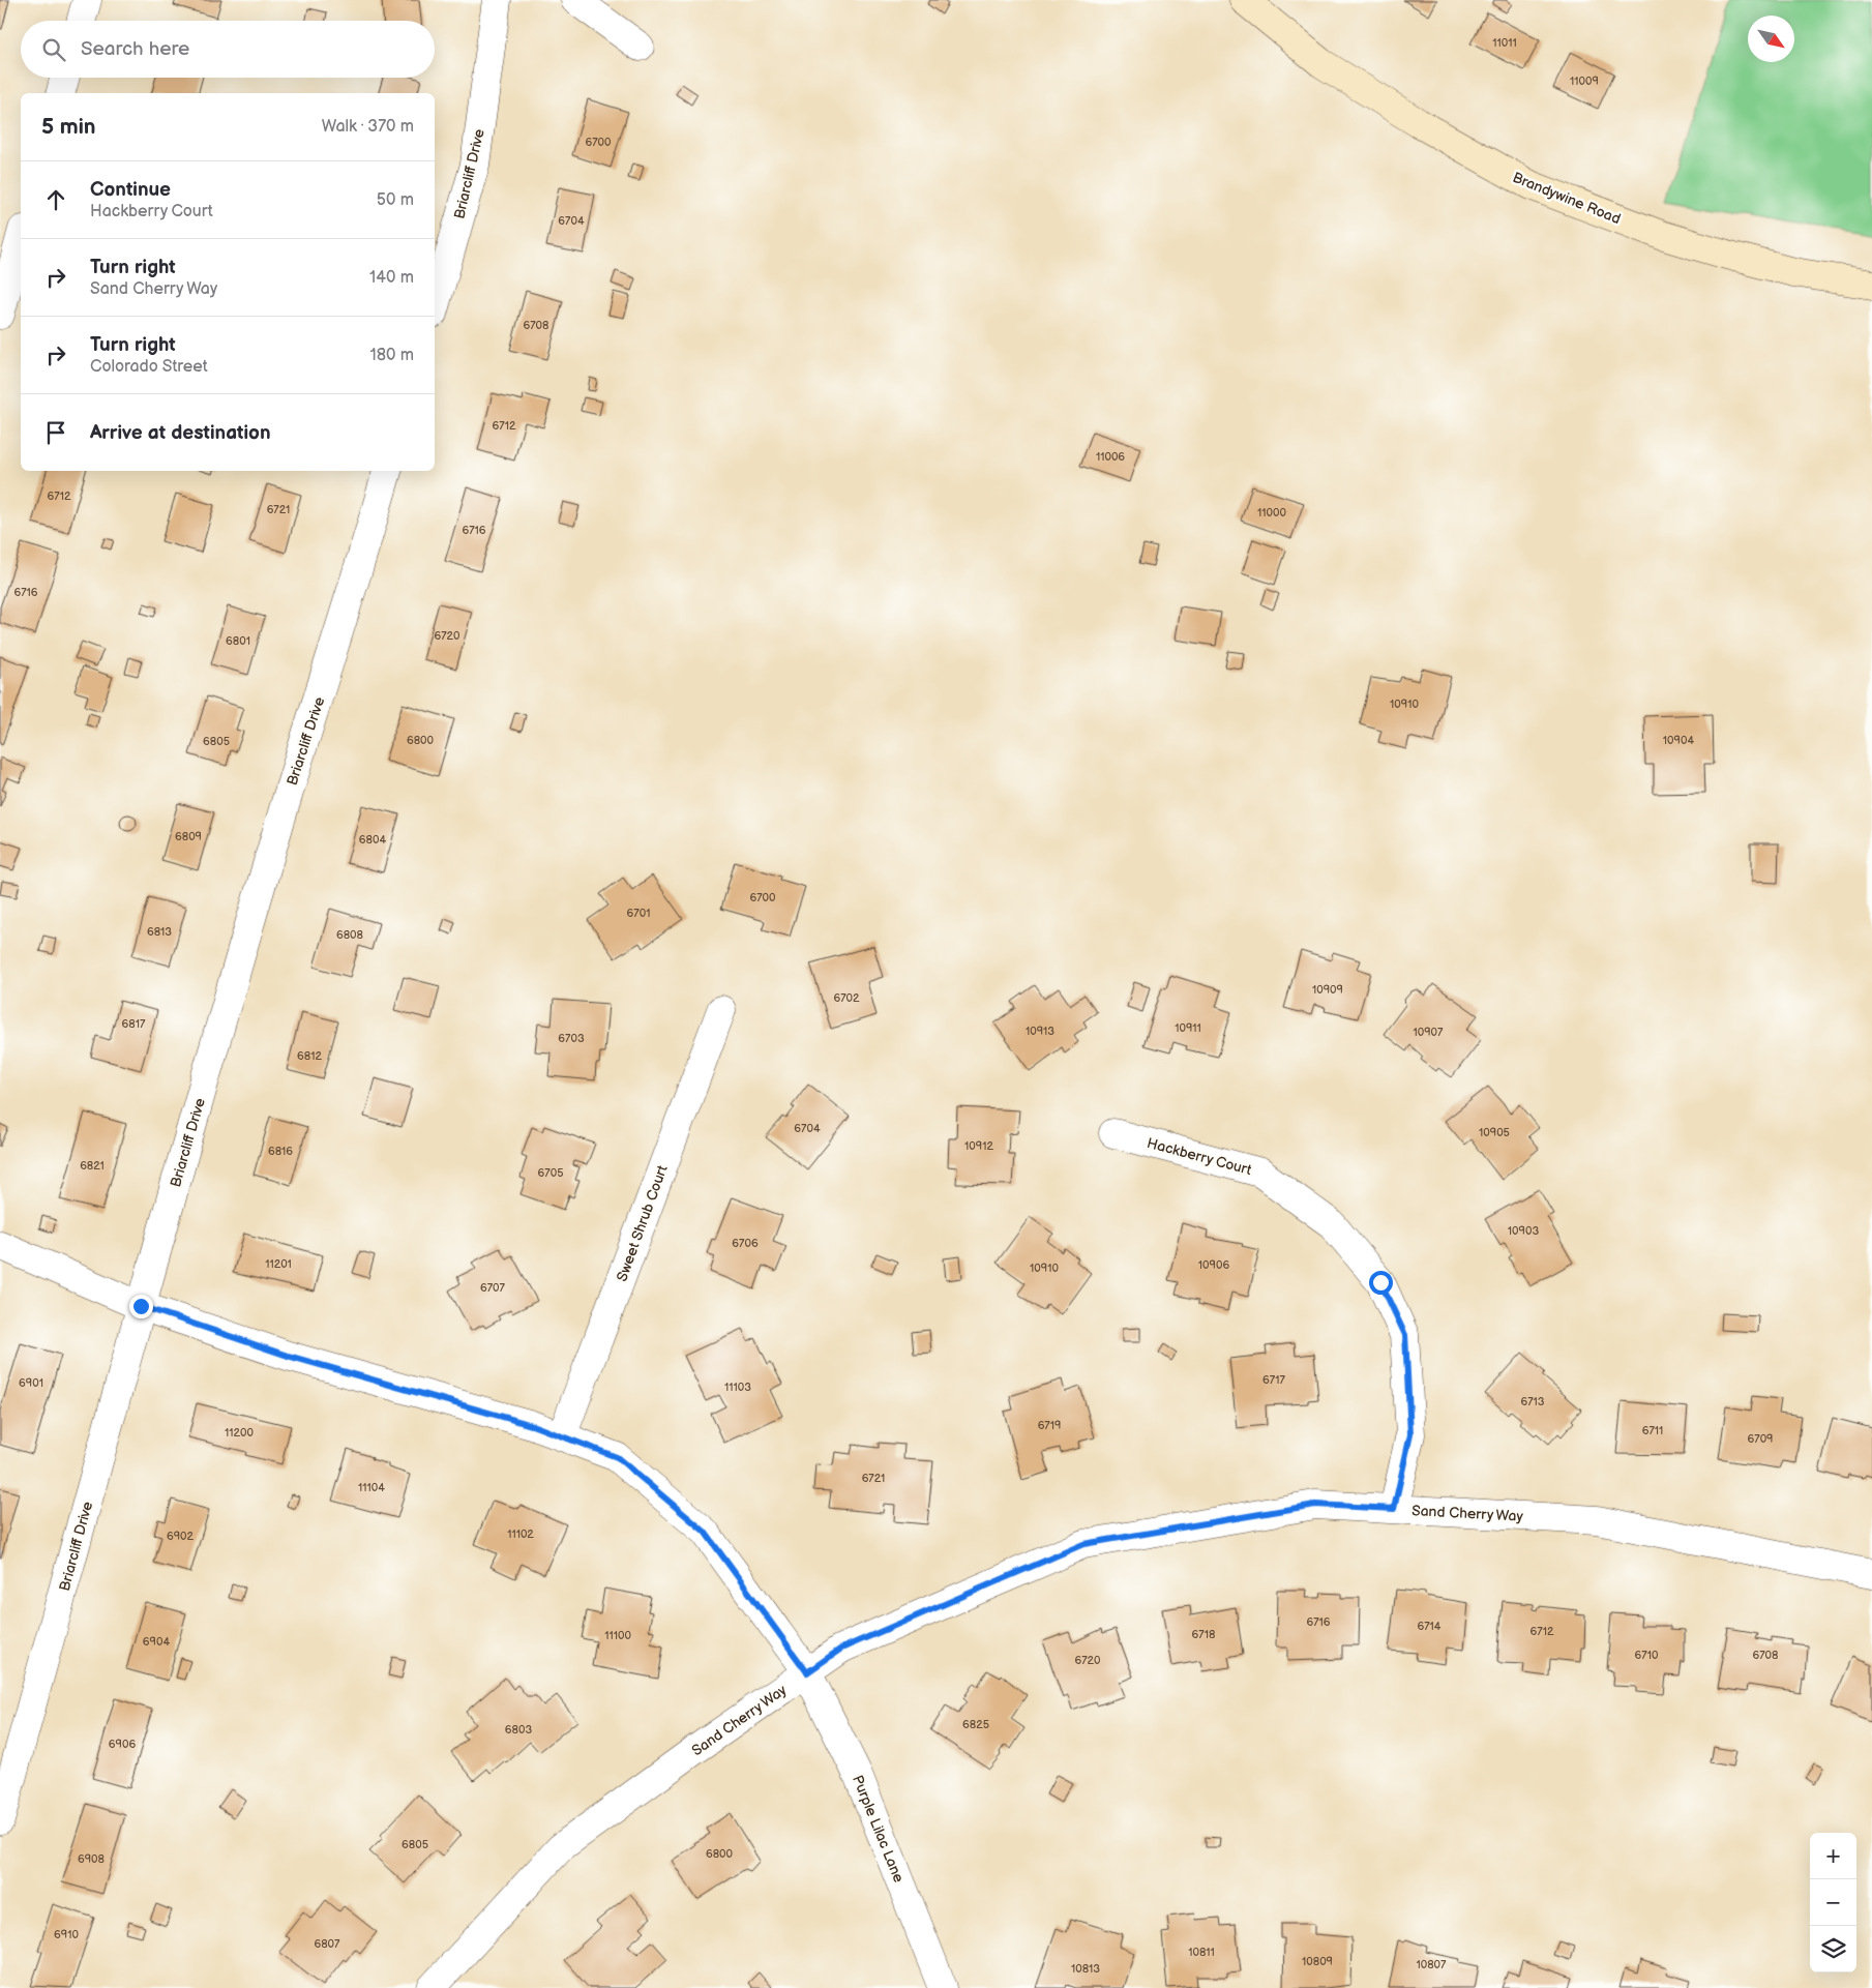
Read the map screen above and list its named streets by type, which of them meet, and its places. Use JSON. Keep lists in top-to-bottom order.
{
  "streets": {
    "main road": ["Brandywine Road"],
    "street": [
      "Briarcliff Drive",
      "Hackberry Court",
      "Sweet Shrub Court",
      "Sand Cherry Way",
      "Purple Lilac Lane"
    ]
  },
  "crossings": [
    ["Briarcliff Drive", "Purple Lilac Lane"],
    ["Hackberry Court", "Sand Cherry Way"],
    ["Sweet Shrub Court", "Purple Lilac Lane"],
    ["Sand Cherry Way", "Purple Lilac Lane"]
  ],
  "house_numbers": [
    "11011",
    "11009",
    "6700",
    "6704",
    "6708",
    "6712",
    "11006",
    "6712",
    "6721",
    "11000",
    "6716",
    "6716",
    "6720",
    "6801",
    "10910",
    "6800",
    "10904",
    "6805",
    "6809",
    "6804",
    "6700",
    "6701",
    "6813",
    "6808",
    "10909",
    "6702",
    "6817",
    "10911",
    "10913",
    "10907",
    "6703",
    "6812",
    "6704",
    "10905",
    "10912",
    "6816",
    "6821",
    "6705",
    "10903",
    "6706",
    "11201",
    "10906",
    "10910",
    "6707",
    "6717",
    "6901",
    "11103",
    "6713",
    "6719",
    "6711",
    "11200",
    "6709",
    "6721",
    "11104",
    "11102",
    "6902",
    "6716",
    "6714",
    "6712",
    "6718",
    "11100",
    "6904",
    "6710",
    "6708",
    "6720",
    "6825",
    "6803",
    "6906",
    "6805",
    "6800",
    "6908",
    "6910",
    "6807",
    "10811",
    "10809",
    "10807",
    "10813"
  ],
  "north": "bottom right",
  "page": {
    "search": "Search here",
    "heading": ["5 min", "Walk · 370 m"],
    "list": [
      ["Continue", "Hackberry Court", "50 m"],
      ["Turn right", "Sand Cherry Way", "140 m"],
      ["Turn right", "Colorado Street", "180 m"],
      "Arrive at destination"
    ],
    "map_buttons": ["+", "−"]
  }
}
